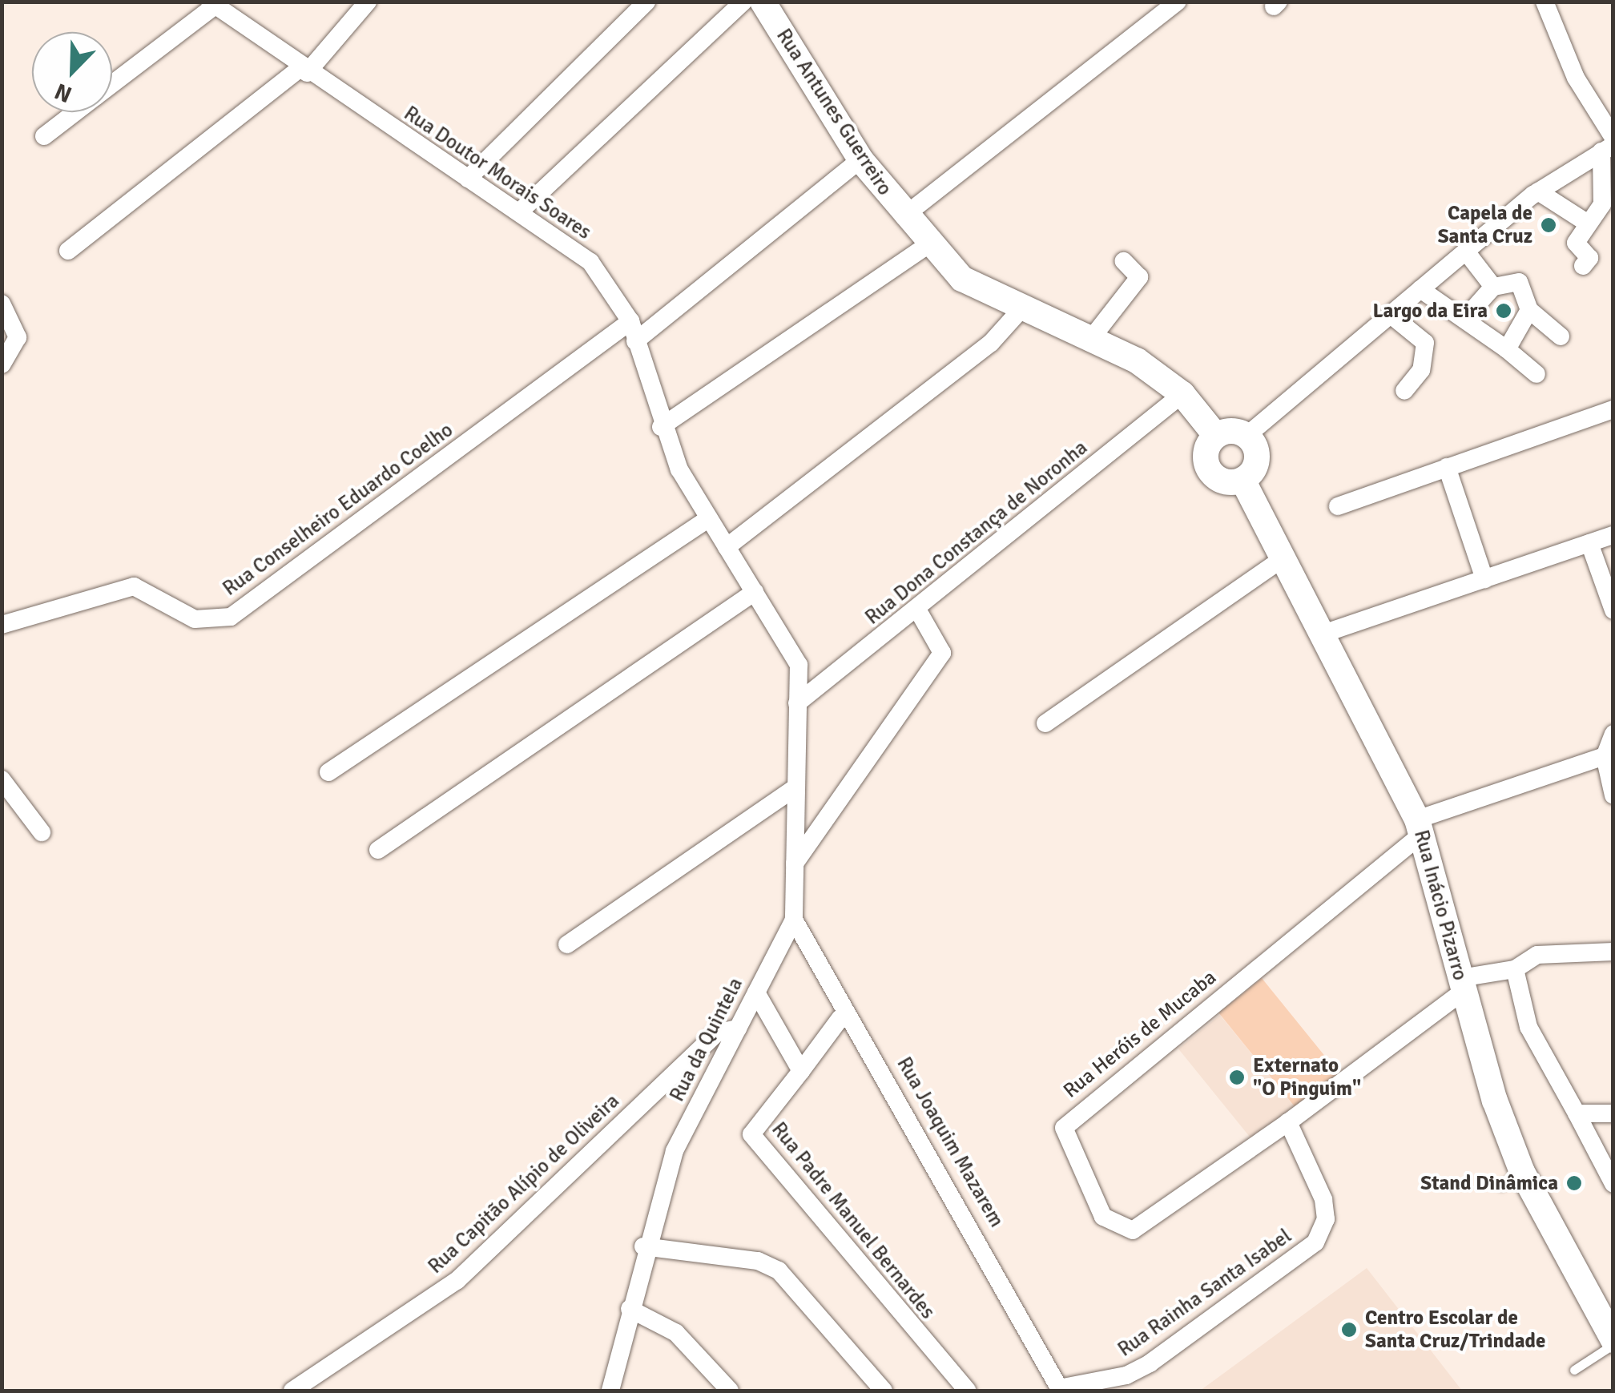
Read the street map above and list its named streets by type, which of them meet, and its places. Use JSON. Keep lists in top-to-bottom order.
{
  "streets": {
    "main road": ["Rua Antunes Guerreiro", "Rua Inácio Pizarro"],
    "street": [
      "Rua Doutor Morais Soares",
      "Rua Conselheiro Eduardo Coelho",
      "Rua Dona Constança de Noronha",
      "Rua Heróis de Mucaba",
      "Rua da Quintela",
      "Rua Joaquim Mazarem",
      "Rua Capitão Alípio de Oliveira",
      "Rua Padre Manuel Bernardes",
      "Rua Rainha Santa Isabel"
    ]
  },
  "crossings": [
    ["Rua Antunes Guerreiro", "Rua Dona Constança de Noronha"],
    ["Rua Antunes Guerreiro", "Rua Inácio Pizarro"],
    ["Rua Doutor Morais Soares", "Rua Conselheiro Eduardo Coelho"],
    ["Rua Doutor Morais Soares", "Rua Dona Constança de Noronha"],
    ["Rua Doutor Morais Soares", "Rua da Quintela"],
    ["Rua Dona Constança de Noronha", "Rua da Quintela"],
    ["Rua Inácio Pizarro", "Rua Heróis de Mucaba"],
    ["Rua Heróis de Mucaba", "Rua Rainha Santa Isabel"],
    ["Rua da Quintela", "Rua Joaquim Mazarem"],
    ["Rua da Quintela", "Rua Capitão Alípio de Oliveira"],
    ["Rua Joaquim Mazarem", "Rua Rainha Santa Isabel"]
  ],
  "places": [
    "Capela de Santa Cruz",
    "Largo da Eira",
    "Externato \"O Pinguim\"",
    "Stand Dinâmica",
    "Centro Escolar de Santa Cruz/Trindade"
  ],
  "north": "bottom left"
}
